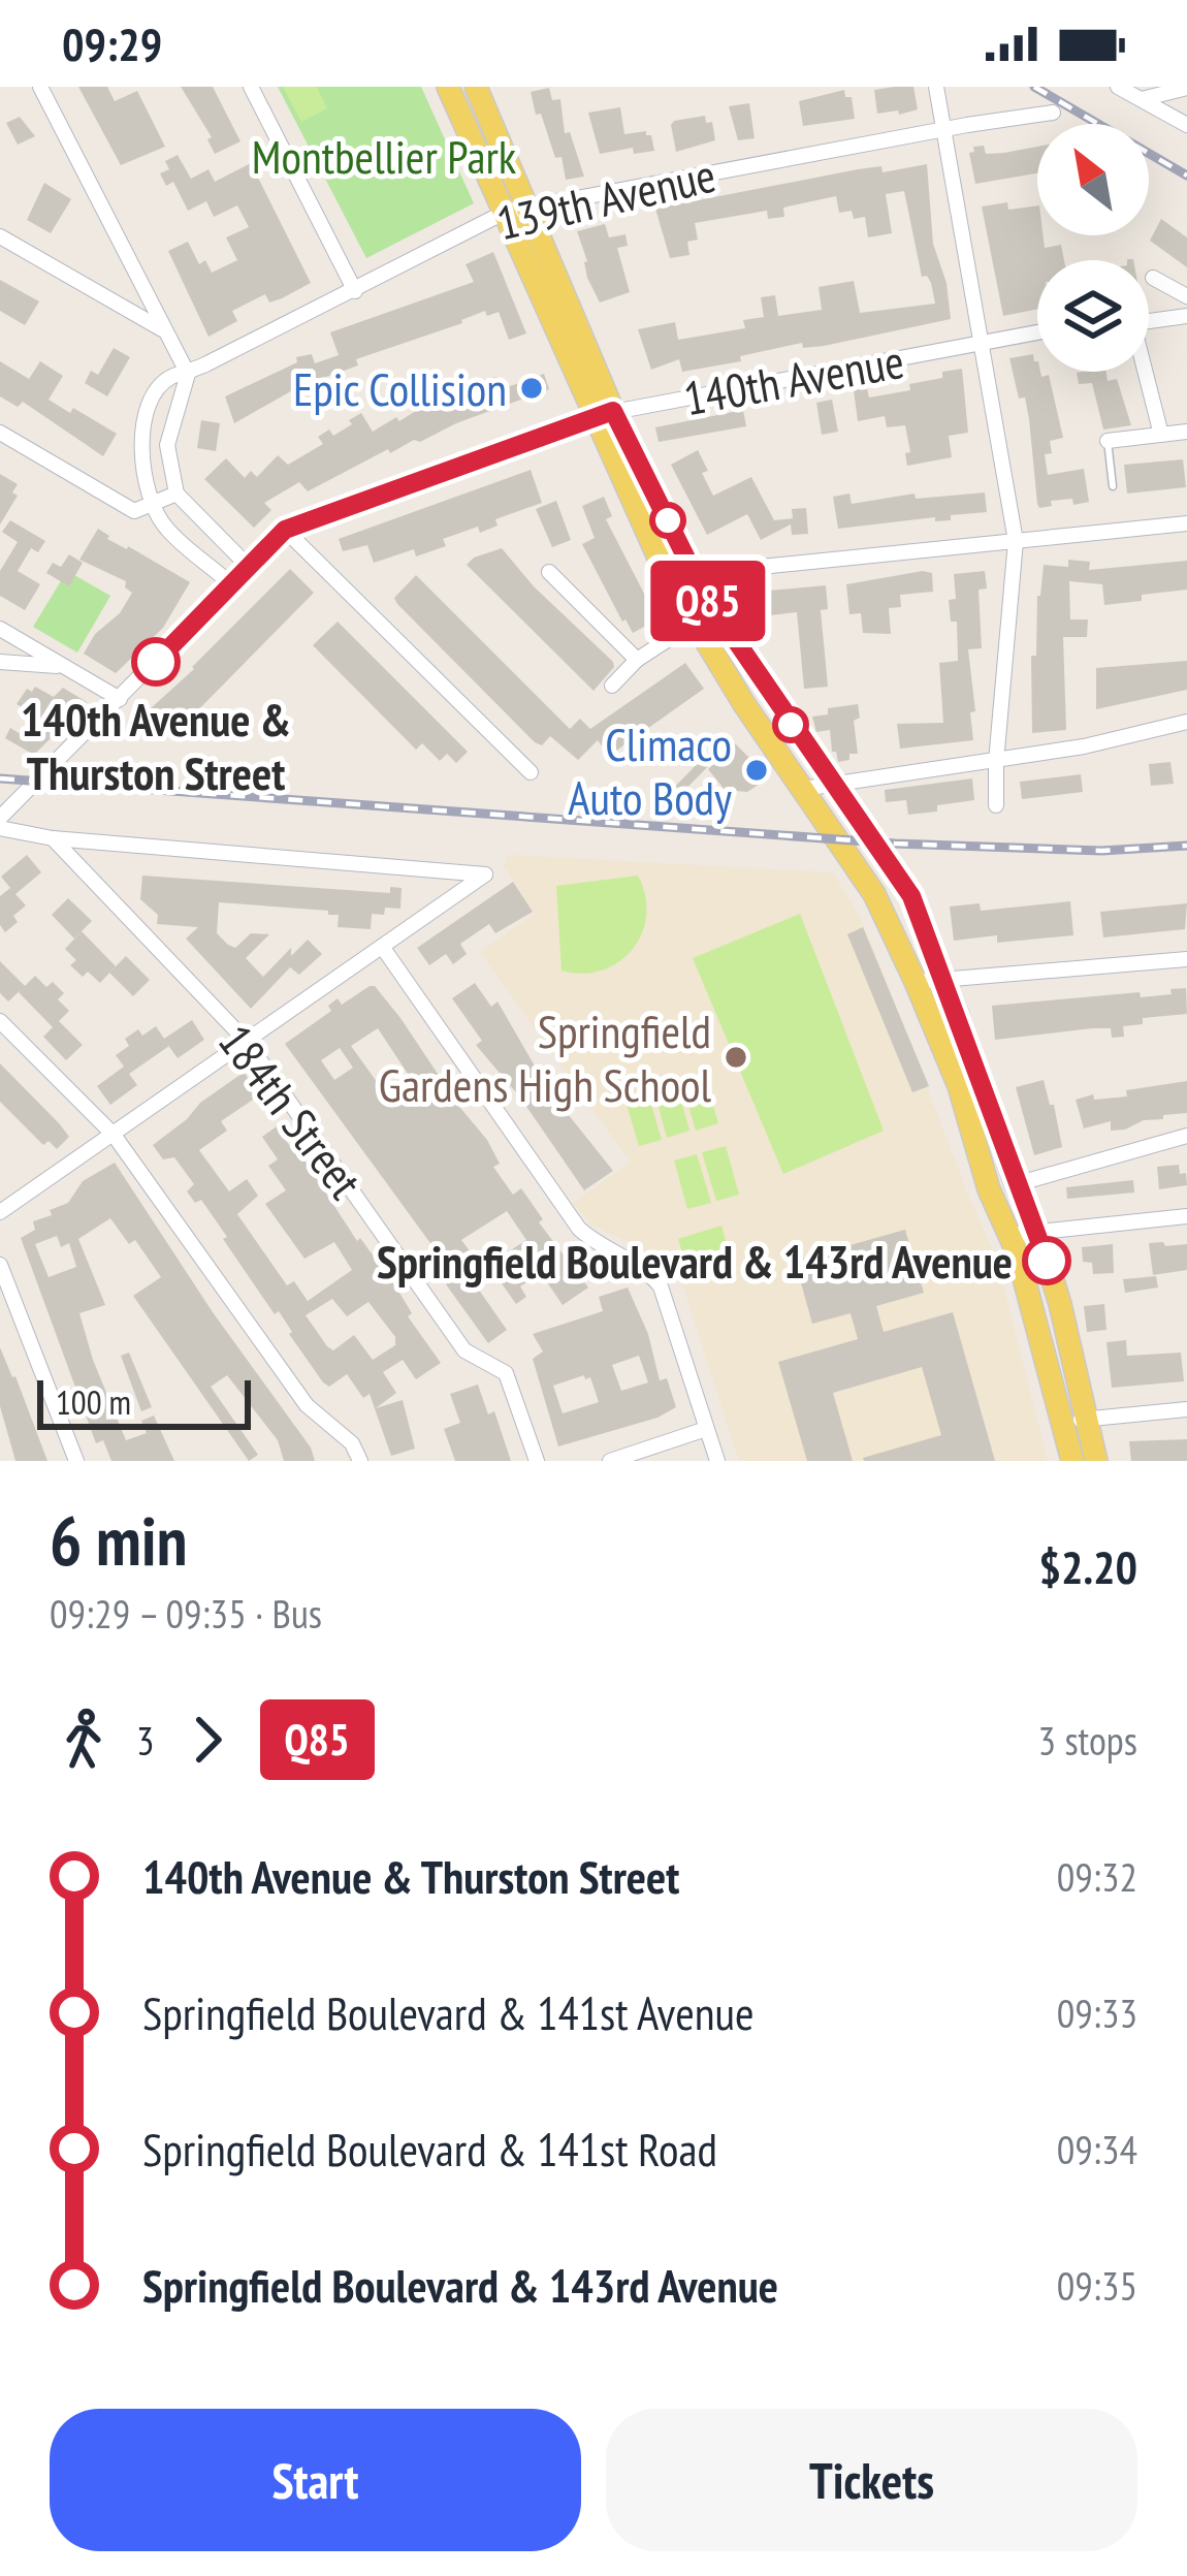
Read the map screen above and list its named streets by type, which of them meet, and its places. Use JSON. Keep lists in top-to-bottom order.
{
  "streets": {
    "street": ["139th Avenue", "140th Avenue", "184th Street"]
  },
  "parks": ["Montbellier Park"],
  "places": [
    "Epic Collision",
    "140th Avenue & Thurston Street",
    "Climaco Auto Body",
    "Springfield Gardens High School",
    "Springfield Boulevard & 143rd Avenue"
  ],
  "lines": ["bus line Q85"],
  "scale_bar": "100 m",
  "north": "top left",
  "page": {
    "status": "09:29",
    "on_map": "Q85",
    "scale": "100 m",
    "heading": ["6 min", "09:29 – 09:35 · Bus", "$2.20"],
    "legs": ["3", "Q85", "3 stops"],
    "list": [
      {
        "name": "140th Avenue & Thurston Street",
        "value": "09:32"
      },
      {
        "name": "Springfield Boulevard & 141st Avenue",
        "value": "09:33"
      },
      {
        "name": "Springfield Boulevard & 141st Road",
        "value": "09:34"
      },
      {
        "name": "Springfield Boulevard & 143rd Avenue",
        "value": "09:35"
      }
    ],
    "buttons": ["Start", "Tickets"]
  }
}
